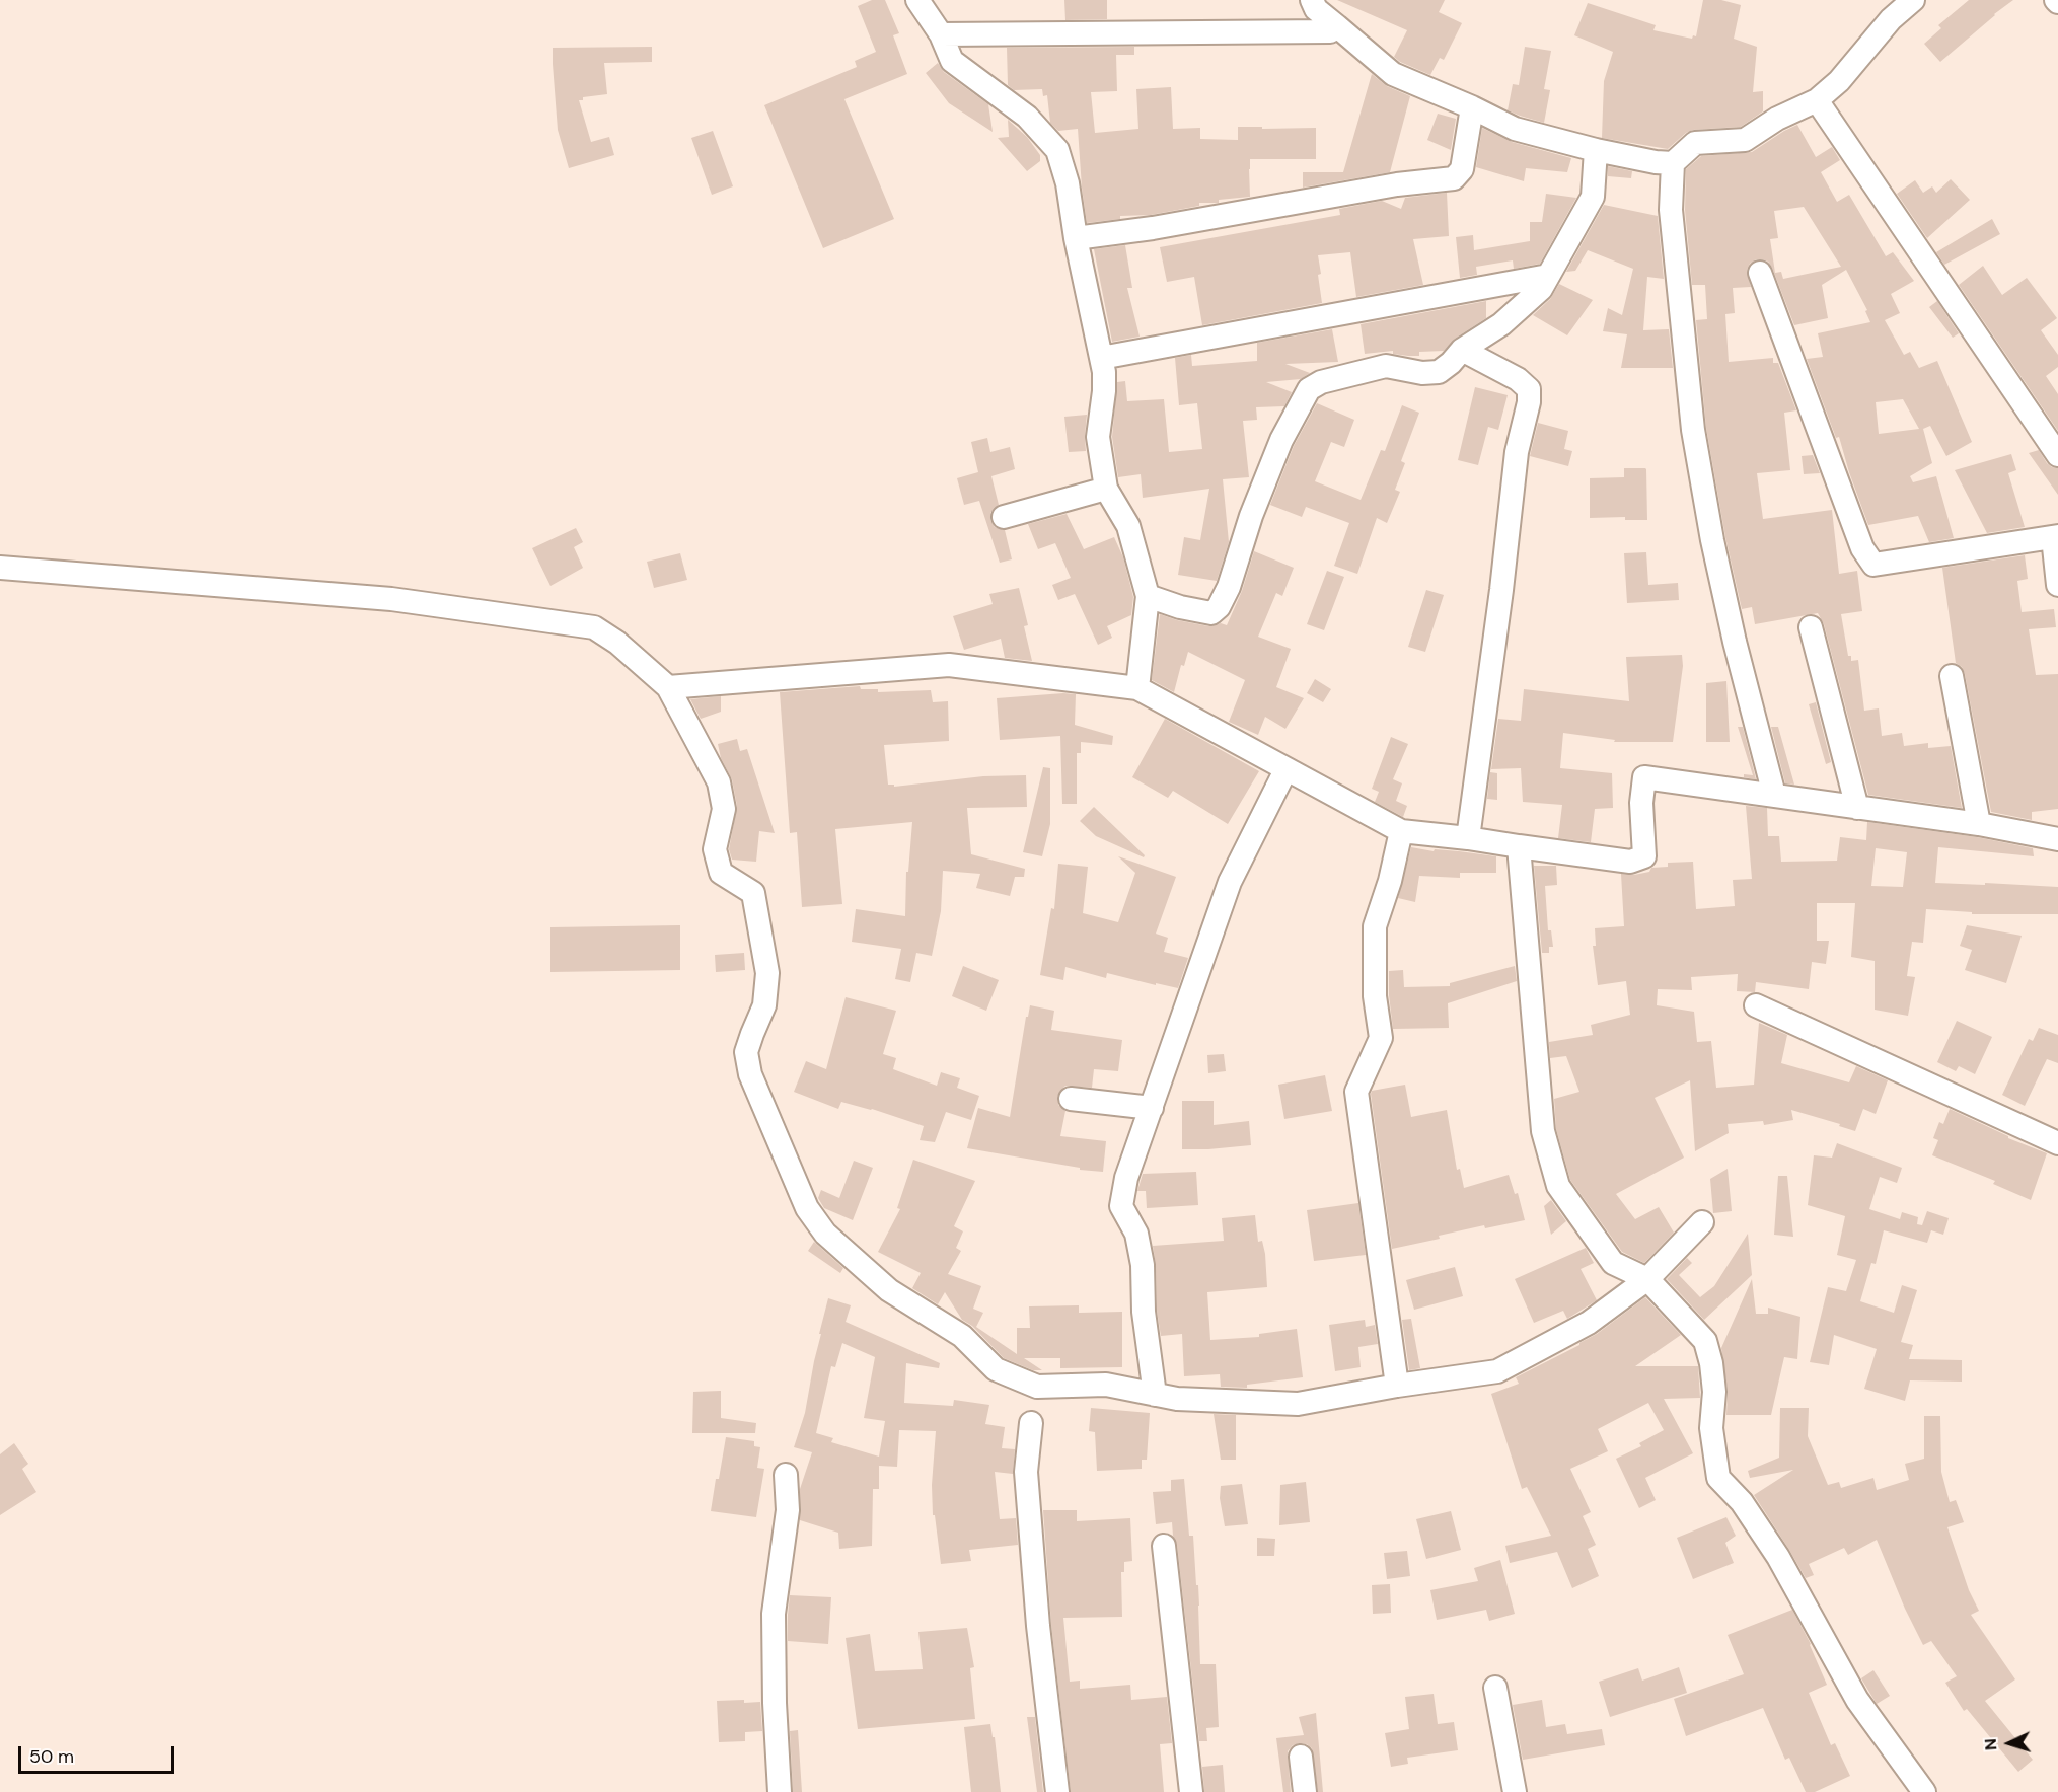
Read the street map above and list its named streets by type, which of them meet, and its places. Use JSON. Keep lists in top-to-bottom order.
{
  "scale_bar": "50 m",
  "north": "left"
}
